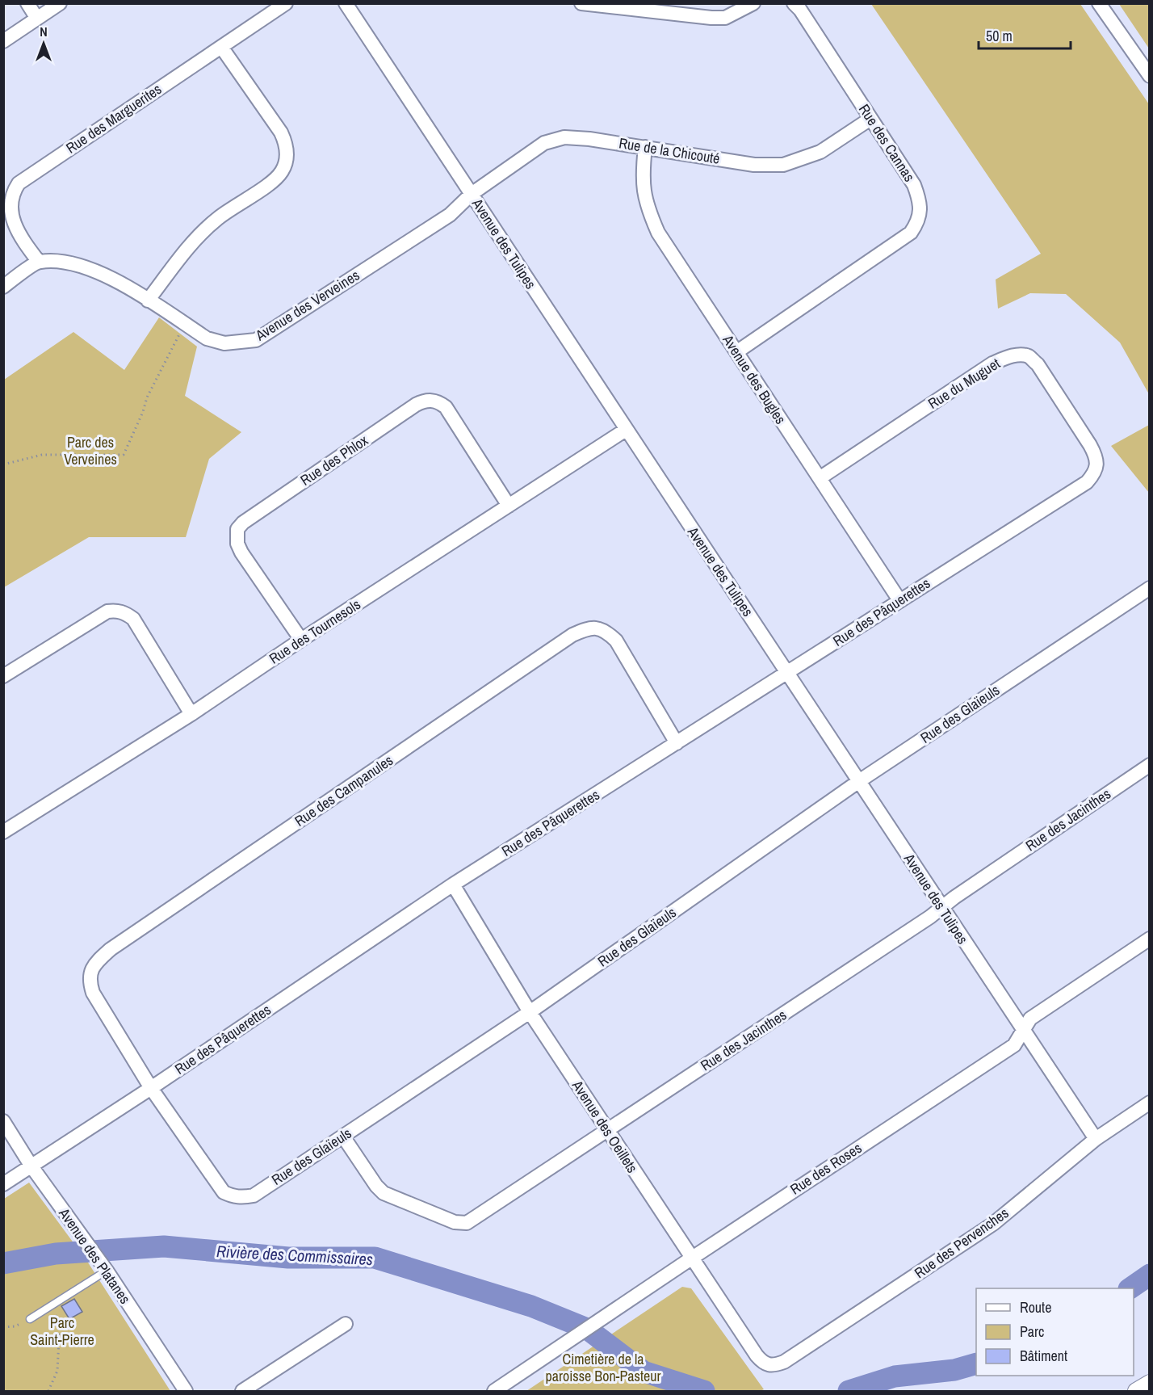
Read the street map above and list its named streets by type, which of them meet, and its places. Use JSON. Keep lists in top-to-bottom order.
{
  "streets": {
    "street": [
      "Rue des Marguerites",
      "Rue des Cannas",
      "Rue de la Chicouté",
      "Avenue des Tulipes",
      "Avenue des Verveines",
      "Avenue des Bugles",
      "Rue du Muguet",
      "Rue des Phlox",
      "Rue des Pâquerettes",
      "Rue des Tournesols",
      "Rue des Glaïeuls",
      "Rue des Campanules",
      "Rue des Jacinthes",
      "Avenue des Oeillets",
      "Rue des Roses",
      "Rue des Pervenches",
      "Avenue des Platanes"
    ]
  },
  "crossings": [
    ["Rue des Marguerites", "Avenue des Verveines"],
    ["Rue des Cannas", "Rue de la Chicouté"],
    ["Rue des Cannas", "Avenue des Bugles"],
    ["Rue de la Chicouté", "Avenue des Tulipes"],
    ["Rue de la Chicouté", "Avenue des Verveines"],
    ["Rue de la Chicouté", "Avenue des Bugles"],
    ["Avenue des Tulipes", "Avenue des Verveines"],
    ["Avenue des Tulipes", "Rue des Pâquerettes"],
    ["Avenue des Tulipes", "Rue des Tournesols"],
    ["Avenue des Tulipes", "Rue des Glaïeuls"],
    ["Avenue des Tulipes", "Rue des Jacinthes"],
    ["Avenue des Tulipes", "Rue des Roses"],
    ["Avenue des Tulipes", "Rue des Pervenches"],
    ["Avenue des Bugles", "Rue du Muguet"],
    ["Avenue des Bugles", "Rue des Pâquerettes"],
    ["Rue du Muguet", "Rue des Pâquerettes"],
    ["Rue des Phlox", "Rue des Tournesols"],
    ["Rue des Pâquerettes", "Rue des Glaïeuls"],
    ["Rue des Pâquerettes", "Rue des Campanules"],
    ["Rue des Pâquerettes", "Avenue des Oeillets"],
    ["Rue des Pâquerettes", "Avenue des Platanes"],
    ["Rue des Glaïeuls", "Rue des Campanules"],
    ["Rue des Glaïeuls", "Rue des Jacinthes"],
    ["Rue des Glaïeuls", "Avenue des Oeillets"],
    ["Rue des Jacinthes", "Avenue des Oeillets"],
    ["Avenue des Oeillets", "Rue des Roses"],
    ["Avenue des Oeillets", "Rue des Pervenches"]
  ],
  "water": ["Rivière des Commissaires"],
  "parks": ["Parc des Verveines", "Parc Saint-Pierre", "Cimetière de la paroisse Bon-Pasteur"],
  "legend": ["Route", "Parc", "Bâtiment"],
  "scale_bar": "50 m",
  "north": "top"
}
